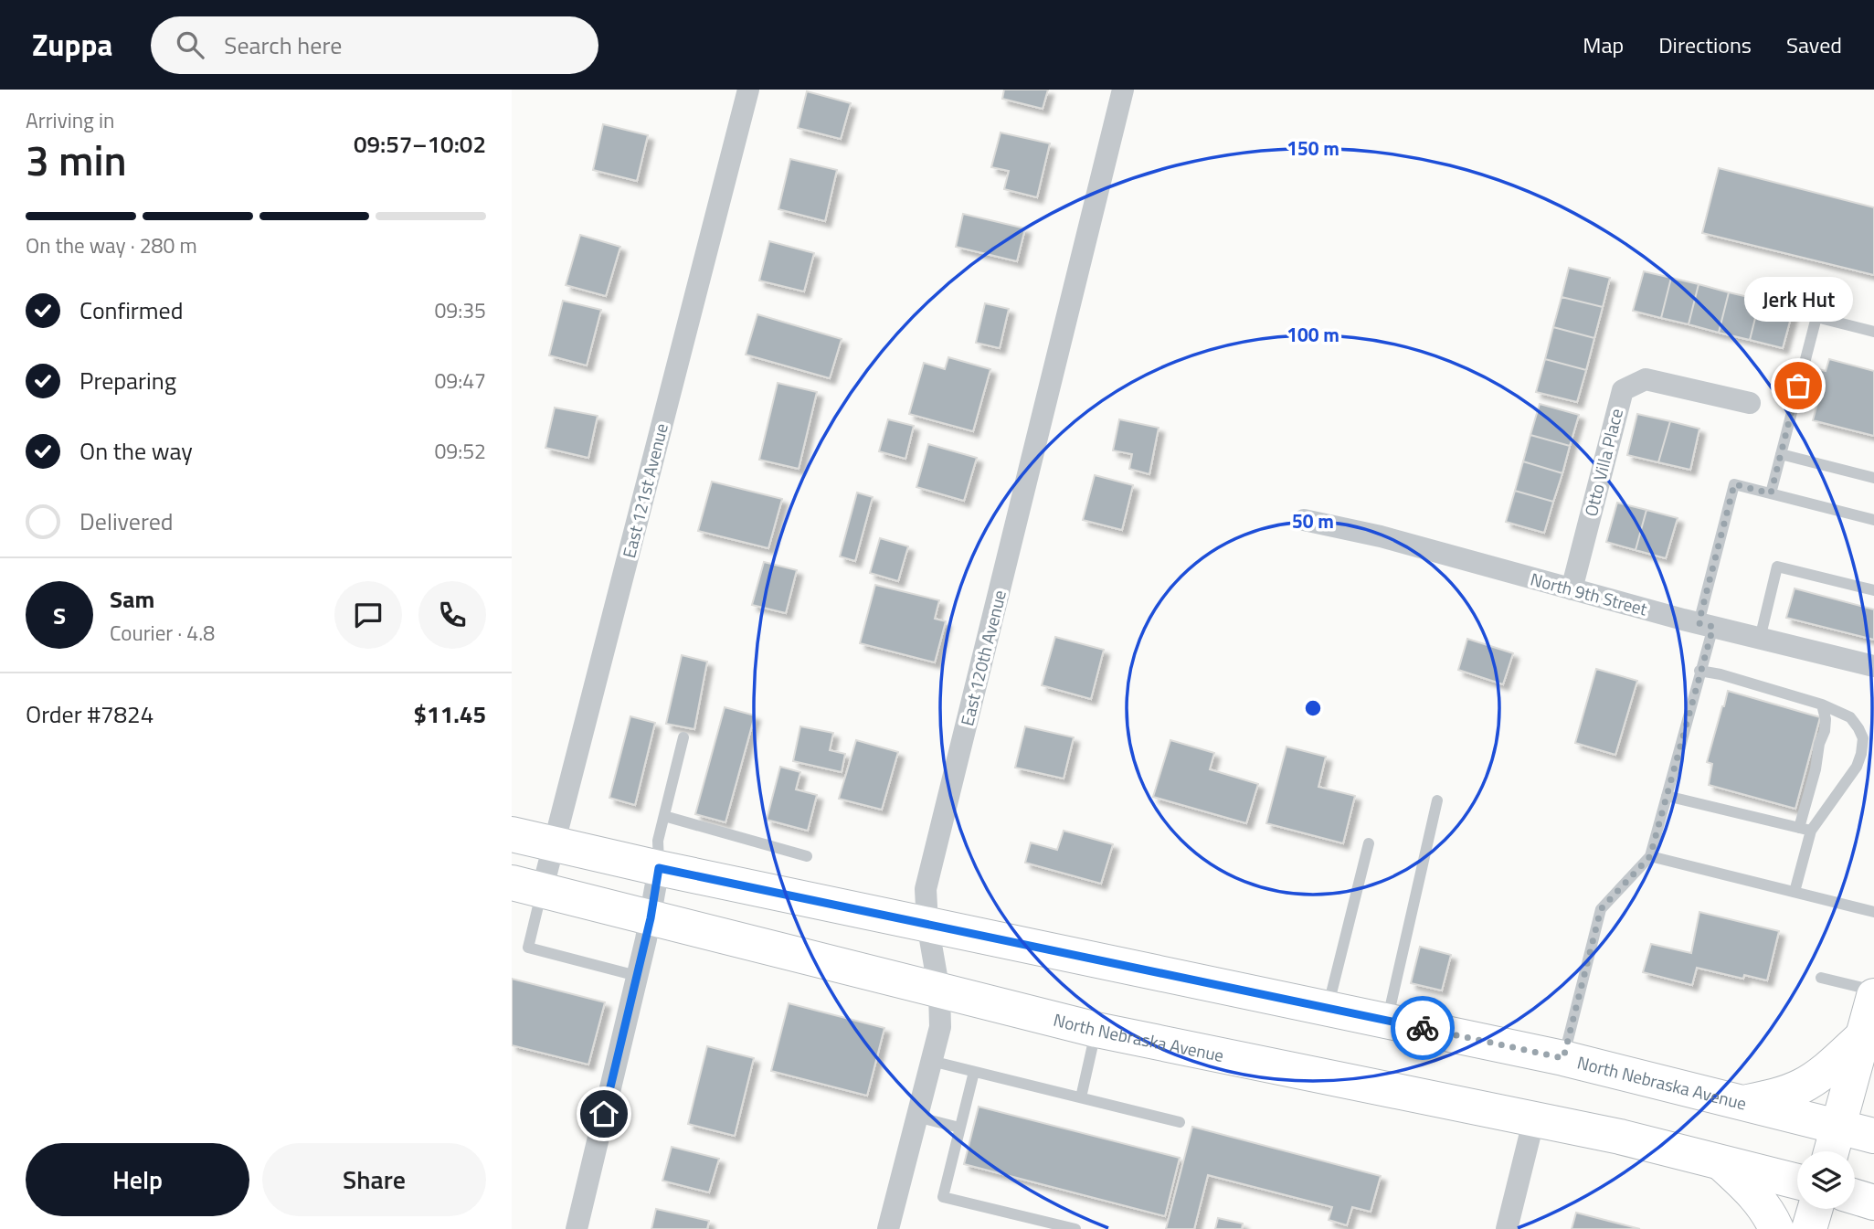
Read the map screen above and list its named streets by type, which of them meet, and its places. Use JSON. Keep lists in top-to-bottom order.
{
  "streets": {
    "main road": ["North Nebraska Avenue"],
    "street": [
      "Otto Villa Place",
      "East 121st Avenue",
      "North 9th Street",
      "East 120th Avenue"
    ]
  },
  "crossings": [
    ["Otto Villa Place", "North 9th Street"],
    ["East 121st Avenue", "North Nebraska Avenue"],
    ["East 120th Avenue", "North Nebraska Avenue"]
  ],
  "places": ["Jerk Hut"],
  "page": {
    "header": "Zuppa",
    "search": "Search here",
    "nav": ["Map", "Directions", "Saved"],
    "heading": ["3 min", "Arriving in", "09:57–10:02"],
    "panel": [
      "Sam",
      "Courier · 4.8",
      "Order #7824",
      "$11.45"
    ],
    "bar": "On the way · 280 m",
    "list": [
      ["Confirmed", "09:35"],
      ["Preparing", "09:47"],
      ["On the way", "09:52"],
      "Delivered"
    ],
    "bubble": "Jerk Hut",
    "round": "S",
    "buttons": ["Help", "Share"]
  },
  "rings": ["150 m", "100 m", "50 m"]
}
